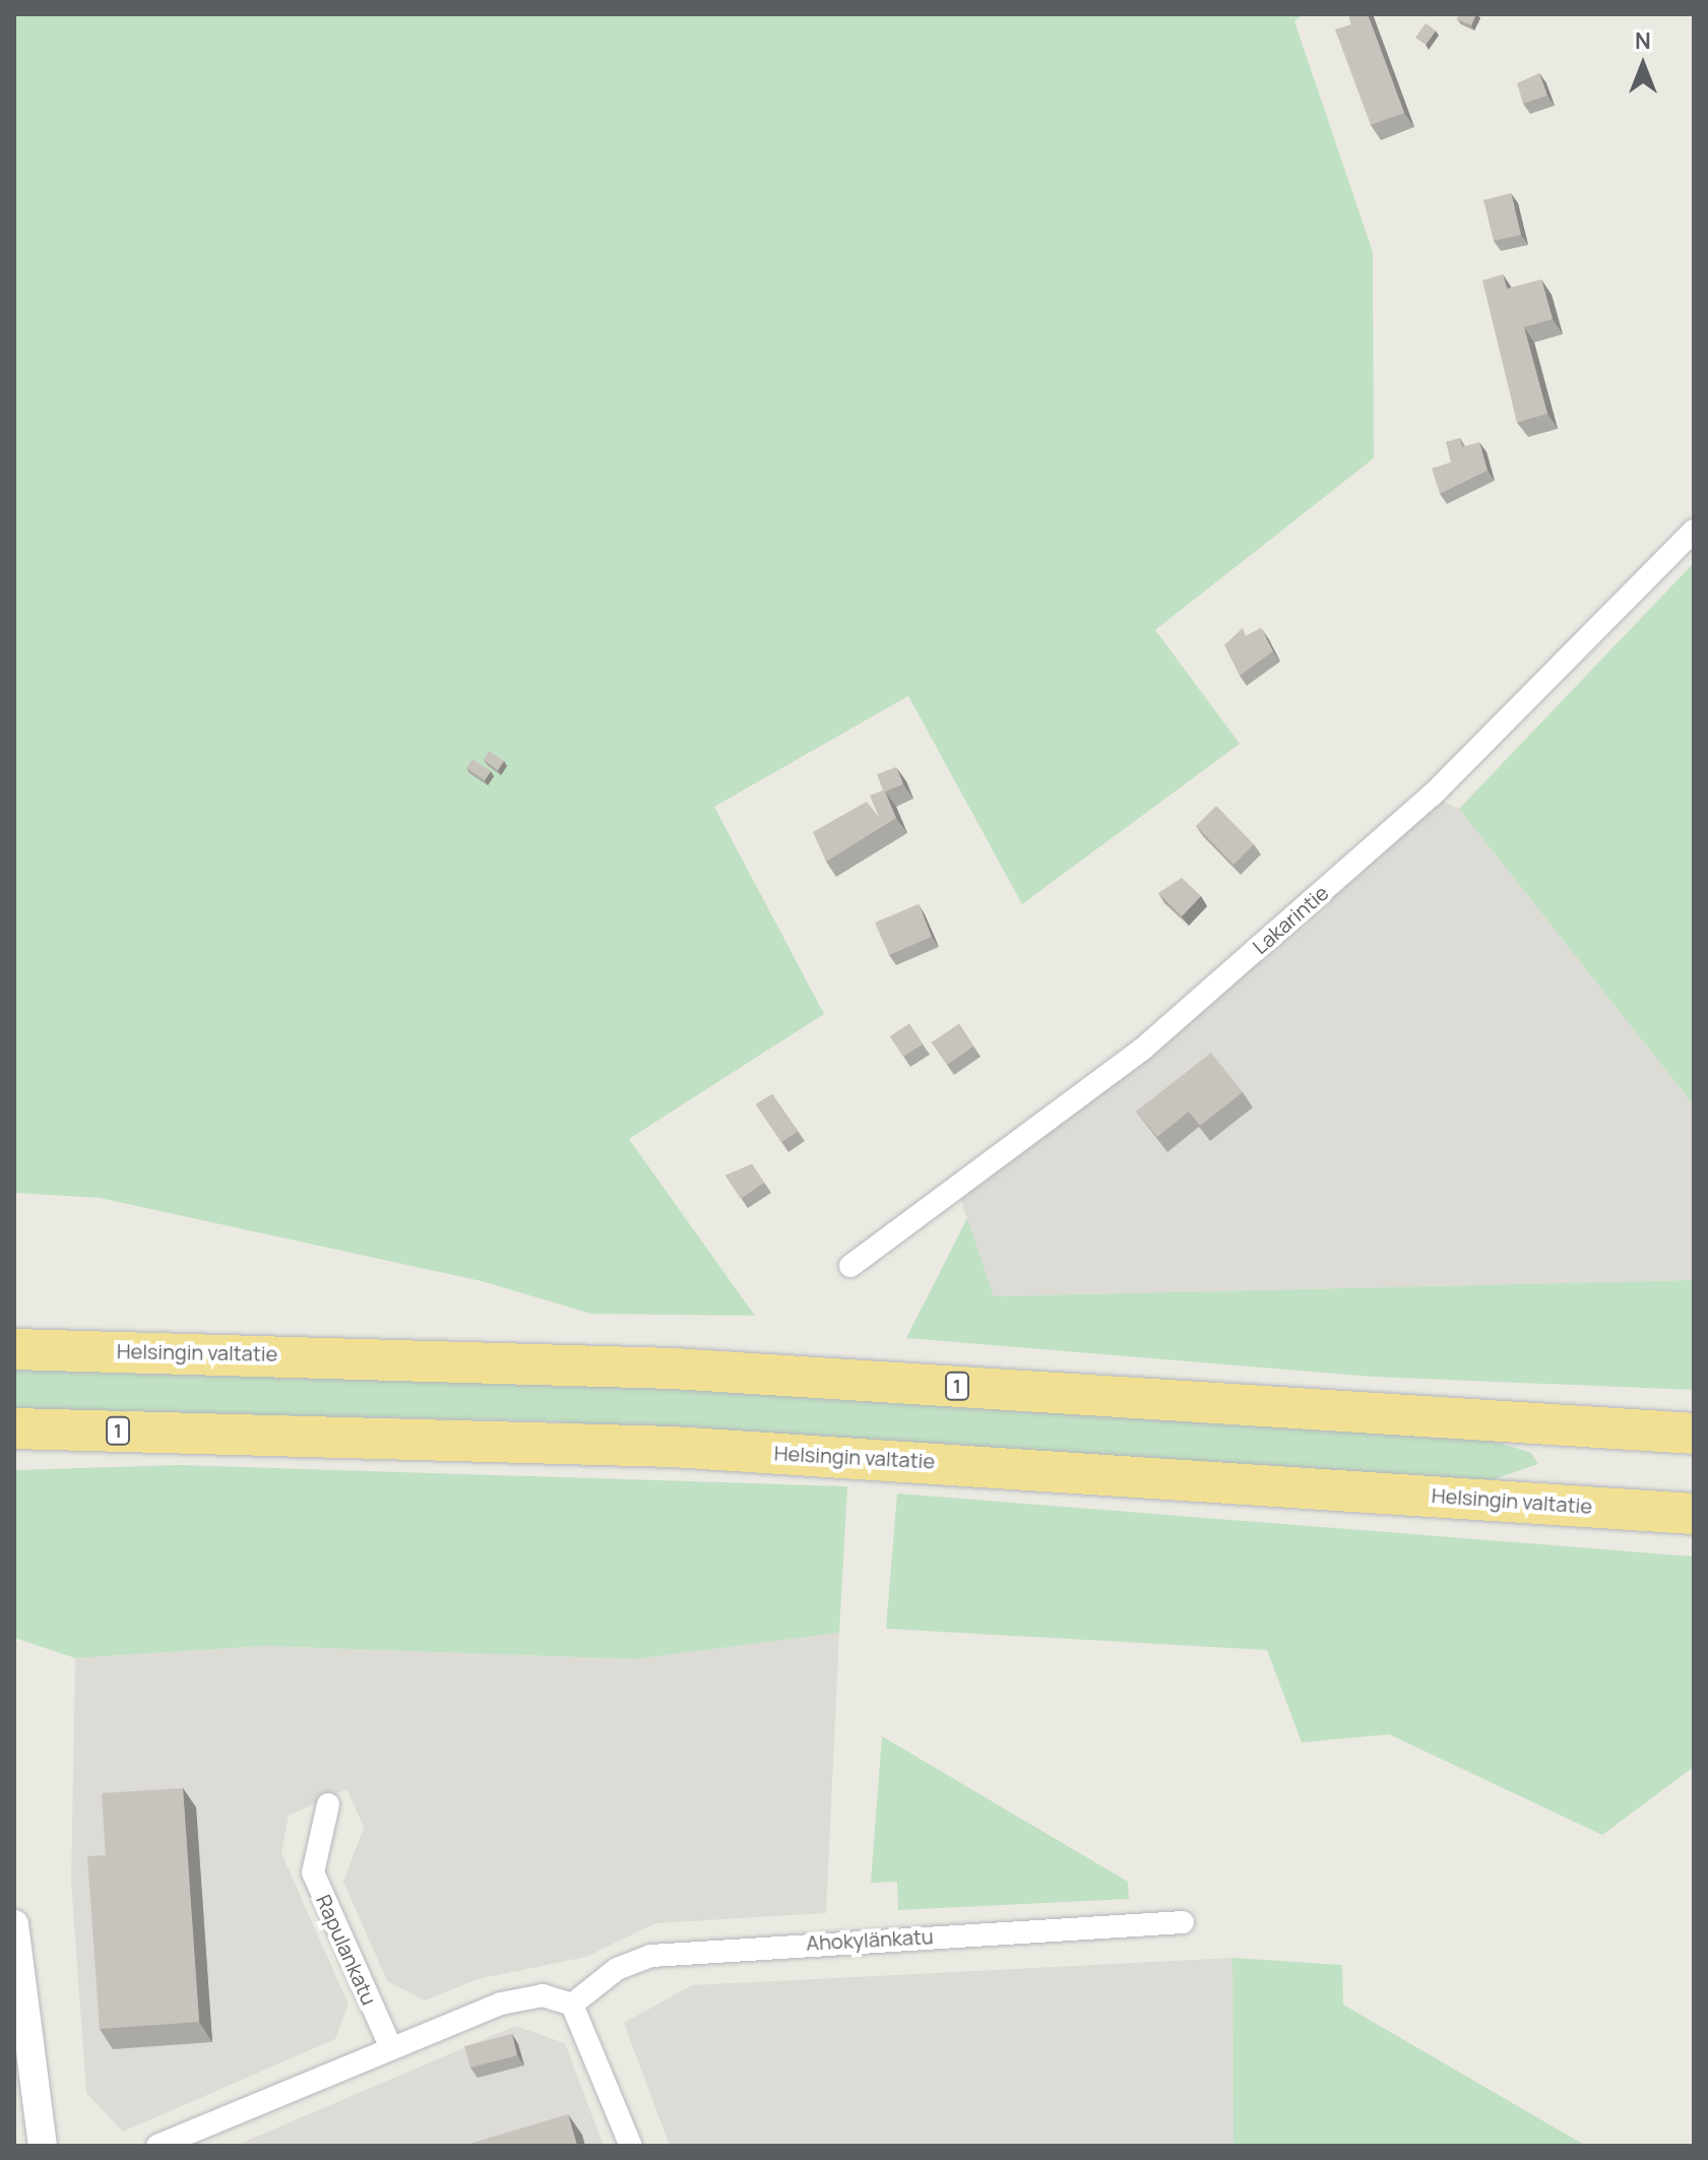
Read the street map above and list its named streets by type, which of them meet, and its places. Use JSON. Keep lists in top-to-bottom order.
{
  "streets": {
    "highway": ["Helsingin valtatie", "1"],
    "street": ["Lakarintie", "Ahokylänkatu", "Rapulankatu"]
  },
  "north": "top"
}
